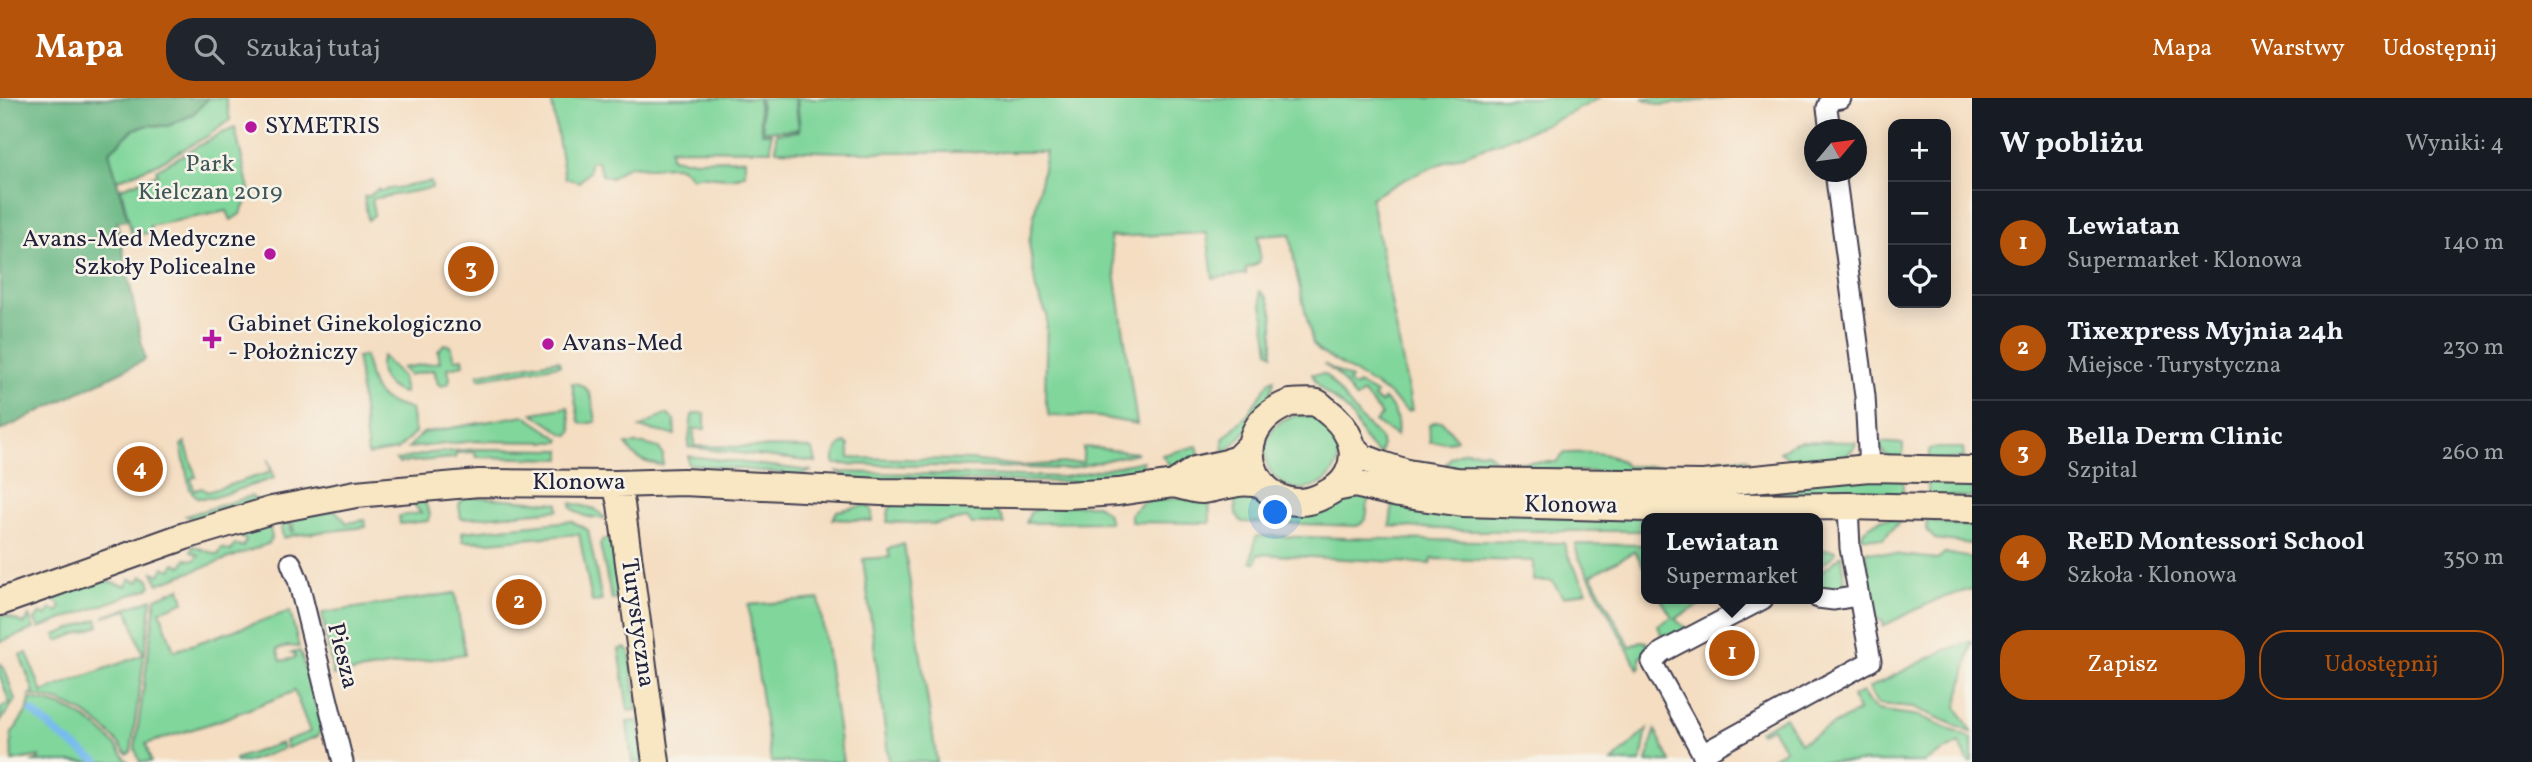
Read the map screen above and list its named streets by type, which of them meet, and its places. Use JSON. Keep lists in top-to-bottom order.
{
  "streets": {
    "street": ["Klonowa", "Turystyczna", "Piesza"]
  },
  "crossings": [
    ["Klonowa", "Turystyczna"]
  ],
  "parks": ["Park Kielczan 2019"],
  "places": {
    "other": ["SYMETRIS", "Avans-Med Medyczne Szkoły Policealne", "Avans-Med"],
    "health": ["Gabinet Ginekologiczno - Położniczy"]
  },
  "north": "top right",
  "page": {
    "header": "Mapa",
    "search": "Szukaj tutaj",
    "nav": ["Mapa", "Warstwy", "Udostępnij"],
    "heading": ["W pobliżu", "Wyniki: 4"],
    "map_buttons": ["+", "−"],
    "list": [
      {
        "mark": "1",
        "name": "Lewiatan",
        "note": "Supermarket · Klonowa",
        "value": "140 m"
      },
      {
        "mark": "2",
        "name": "Tixexpress Myjnia 24h",
        "note": "Miejsce · Turystyczna",
        "value": "230 m"
      },
      {
        "mark": "3",
        "name": "Bella Derm Clinic",
        "note": "Szpital",
        "value": "260 m"
      },
      {
        "mark": "4",
        "name": "ReED Montessori School",
        "note": "Szkoła · Klonowa",
        "value": "350 m"
      }
    ],
    "pins": [
      "3",
      "4",
      "2",
      "1"
    ],
    "popup": ["Lewiatan", "Supermarket"],
    "buttons": ["Zapisz", "Udostępnij"]
  }
}
